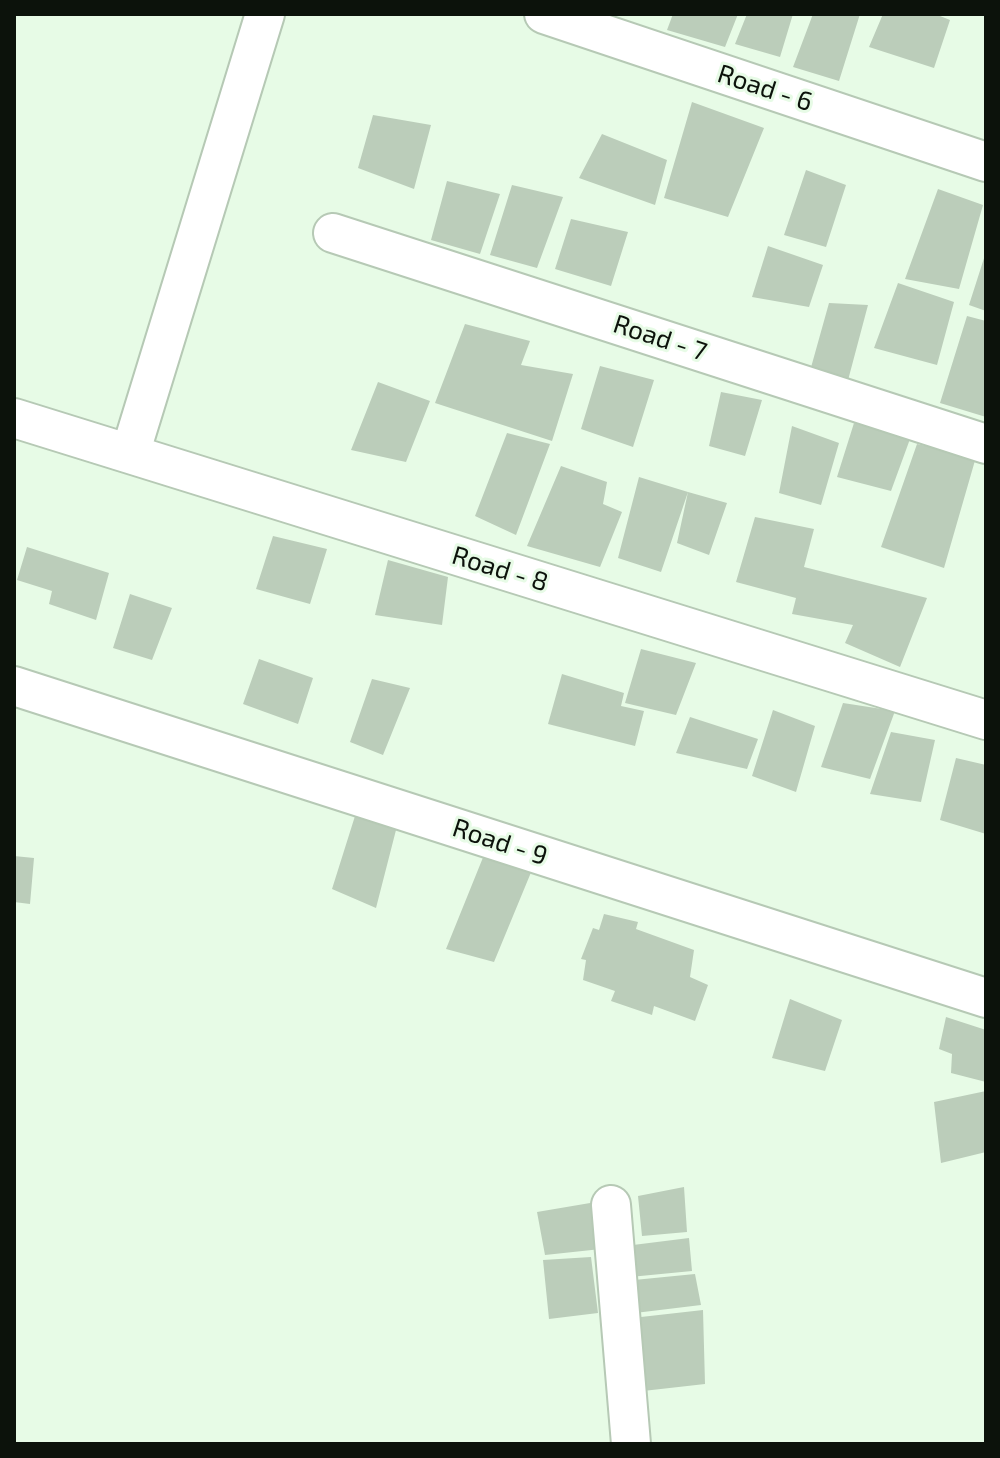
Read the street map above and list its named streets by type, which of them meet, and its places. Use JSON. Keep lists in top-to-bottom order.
{
  "streets": {
    "street": [
      "Road - 6",
      "Road - 7",
      "Road - 8",
      "Road - 9"
    ]
  }
}
